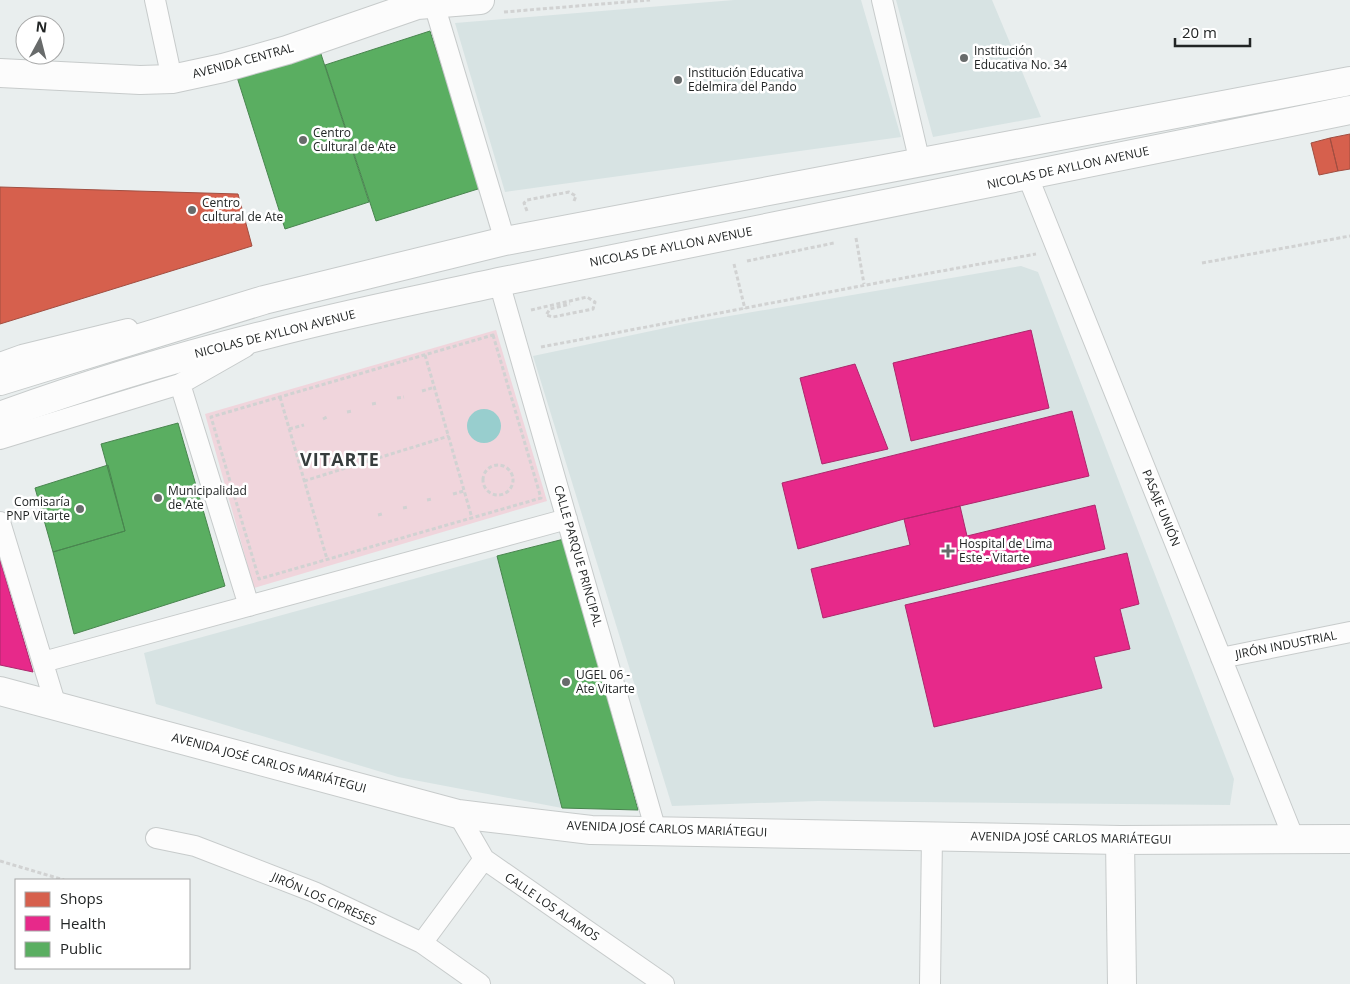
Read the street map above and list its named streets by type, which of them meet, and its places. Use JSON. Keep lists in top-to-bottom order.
{
  "streets": {
    "main road": ["AVENIDA CENTRAL", "NICOLAS DE AYLLON AVENUE", "AVENIDA JOSÉ CARLOS MARIÁTEGUI"],
    "street": [
      "PASAJE UNIÓN",
      "CALLE PARQUE PRINCIPAL",
      "JIRÓN INDUSTRIAL",
      "JIRÓN LOS CIPRESES",
      "CALLE LOS ALAMOS"
    ]
  },
  "crossings": [
    ["NICOLAS DE AYLLON AVENUE", "PASAJE UNIÓN"],
    ["NICOLAS DE AYLLON AVENUE", "CALLE PARQUE PRINCIPAL"],
    ["PASAJE UNIÓN", "JIRÓN INDUSTRIAL"],
    ["PASAJE UNIÓN", "AVENIDA JOSÉ CARLOS MARIÁTEGUI"],
    ["CALLE PARQUE PRINCIPAL", "AVENIDA JOSÉ CARLOS MARIÁTEGUI"],
    ["AVENIDA JOSÉ CARLOS MARIÁTEGUI", "CALLE LOS ALAMOS"]
  ],
  "districts": ["VITARTE"],
  "places": {
    "other": [
      "Institución Educativa No. 34",
      "Institución Educativa Edelmira del Pando",
      "Centro Cultural de Ate",
      "Centro cultural de Ate",
      "Municipalidad de Ate",
      "Comisaría PNP Vitarte",
      "UGEL 06 - Ate Vitarte"
    ],
    "health": ["Hospital de Lima Este - Vitarte"]
  },
  "legend": ["Shops", "Health", "Public"],
  "scale_bar": "20 m",
  "north": "top"
}
